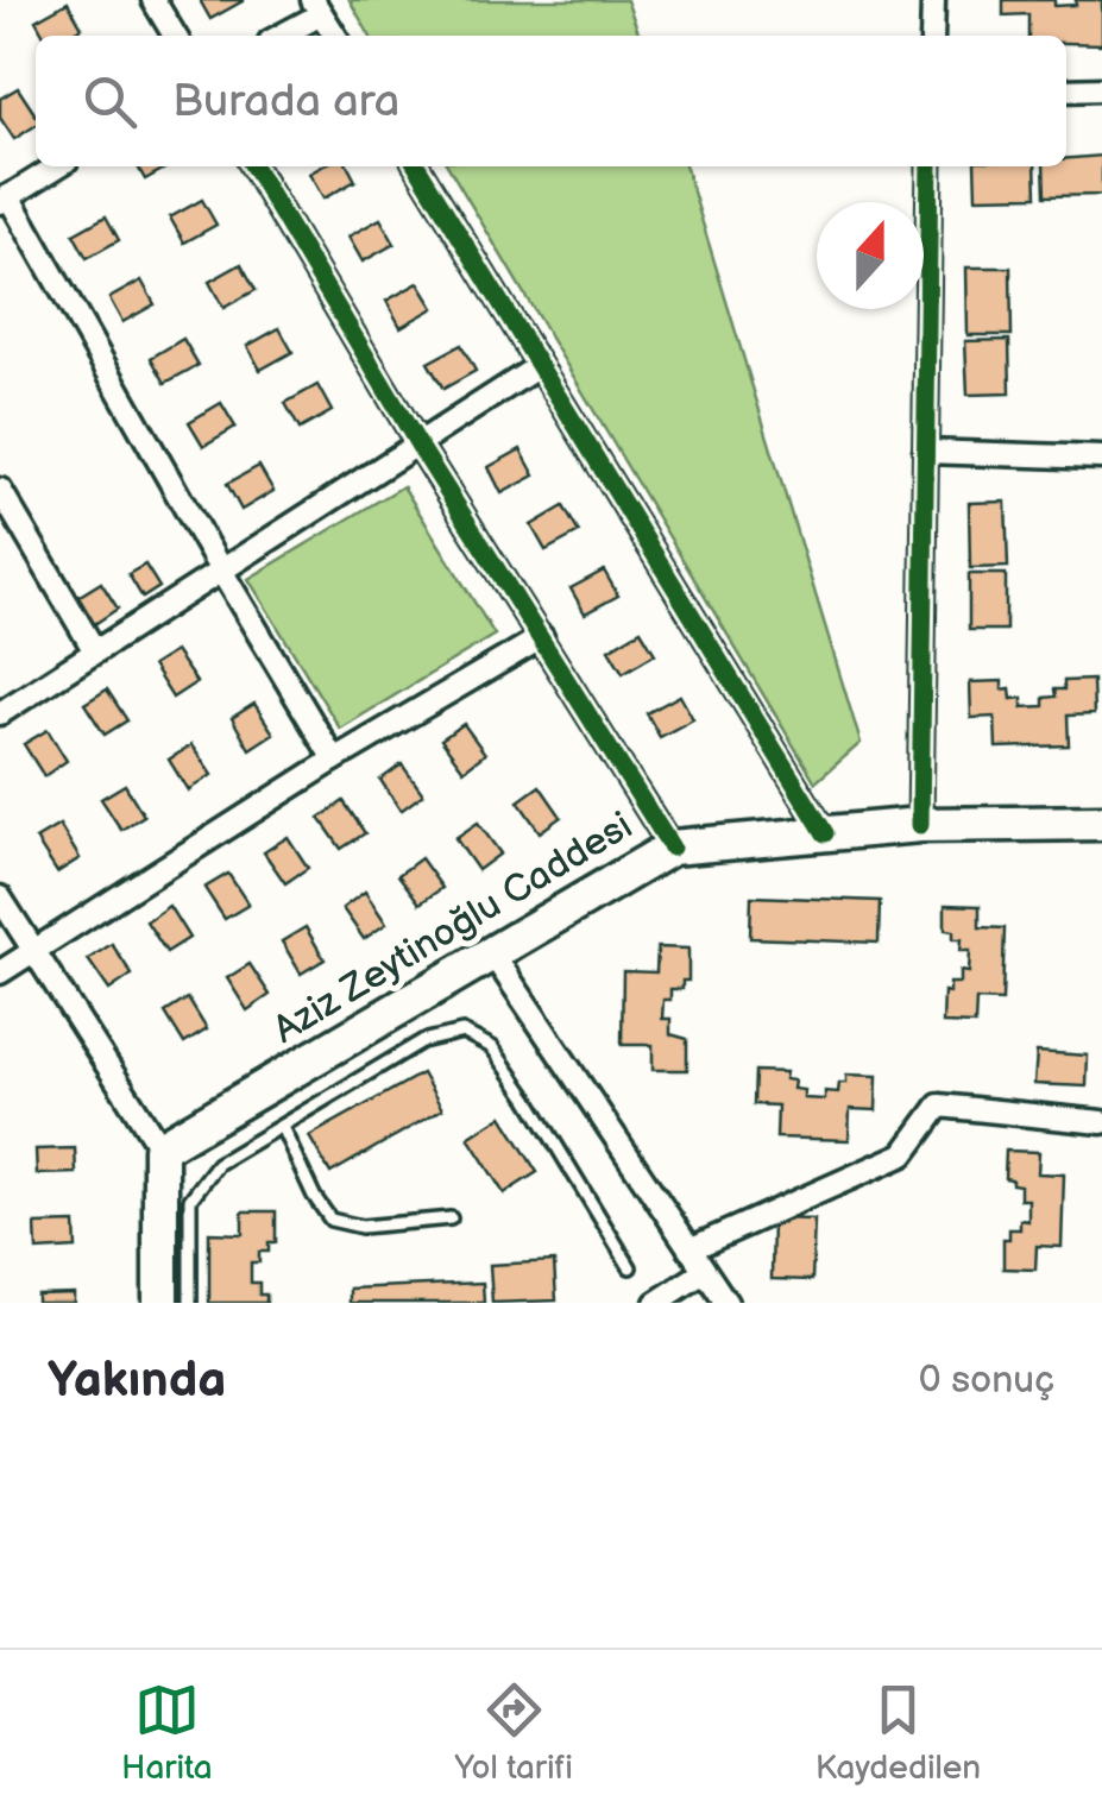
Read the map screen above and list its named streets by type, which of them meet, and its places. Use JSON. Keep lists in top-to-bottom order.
{
  "streets": {
    "main road": ["Aziz Zeytinoğlu Caddesi"]
  },
  "north": "top",
  "page": {
    "search": "Burada ara",
    "heading": ["Yakında", "0 sonuç"],
    "nav": ["Harita", "Yol tarifi", "Kaydedilen"]
  }
}
